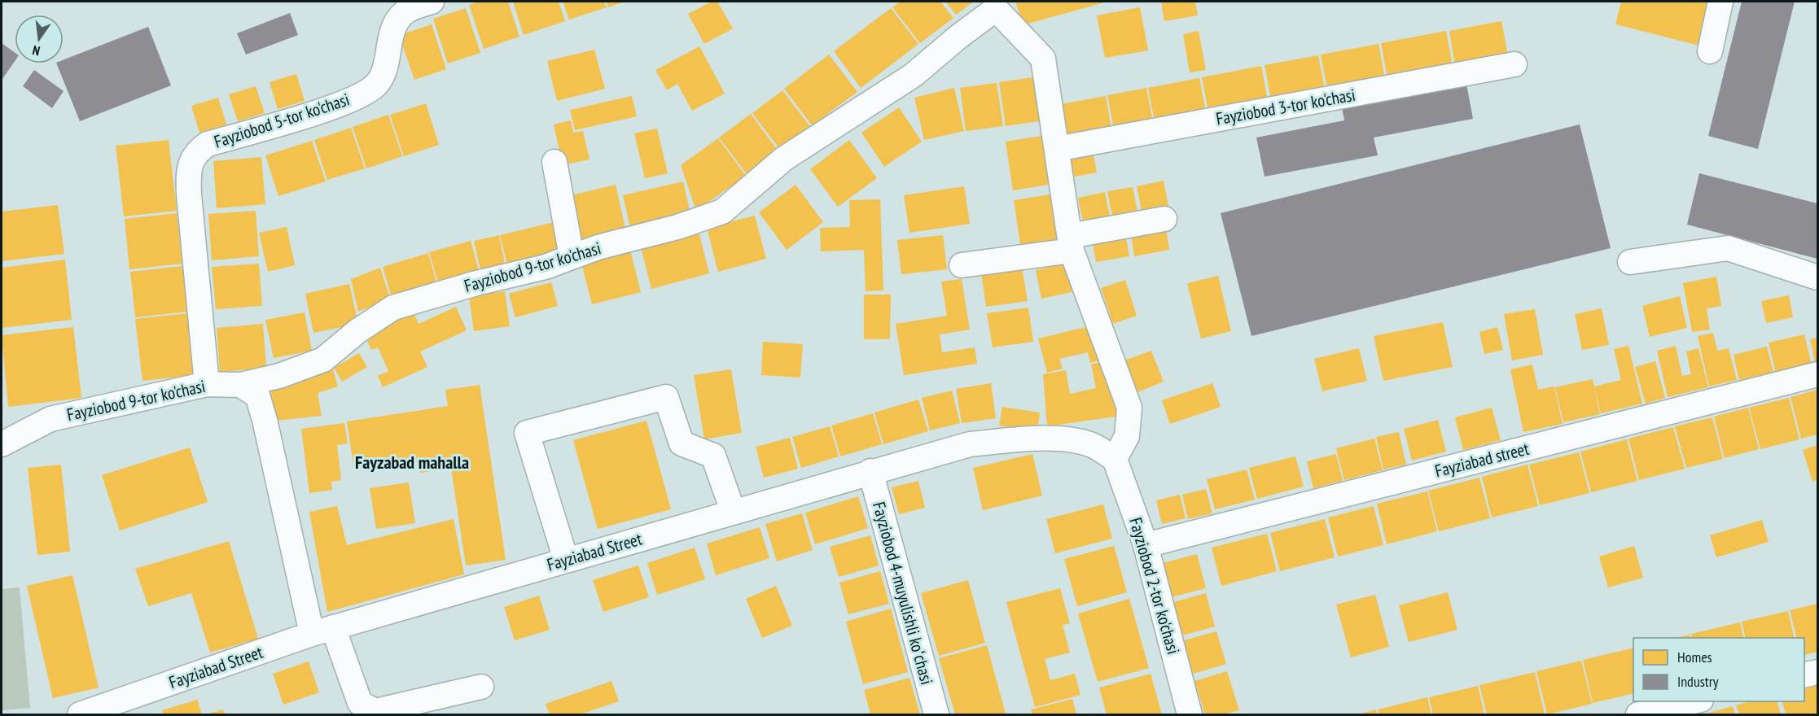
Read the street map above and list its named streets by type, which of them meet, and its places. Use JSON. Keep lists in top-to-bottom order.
{
  "streets": {
    "street": [
      "Fayziobod 3-tor ko'chasi",
      "Fayziobod 5-tor ko'chasi",
      "Fayziobod 9-tor ko'chasi",
      "Fayziabad street",
      "Fayziabad Street",
      "Fayziobod 2-tor ko'chasi",
      "Fayziobod 4-muyulishli koʻchasi"
    ]
  },
  "crossings": [
    ["Fayziobod 5-tor ko'chasi", "Fayziobod 9-tor ko'chasi"],
    ["Fayziabad street", "Fayziobod 2-tor ko'chasi"],
    ["Fayziabad Street", "Fayziobod 2-tor ko'chasi"],
    ["Fayziabad Street", "Fayziobod 4-muyulishli koʻchasi"]
  ],
  "districts": ["Fayzabad mahalla"],
  "legend": ["Homes", "Industry"],
  "north": "bottom"
}
